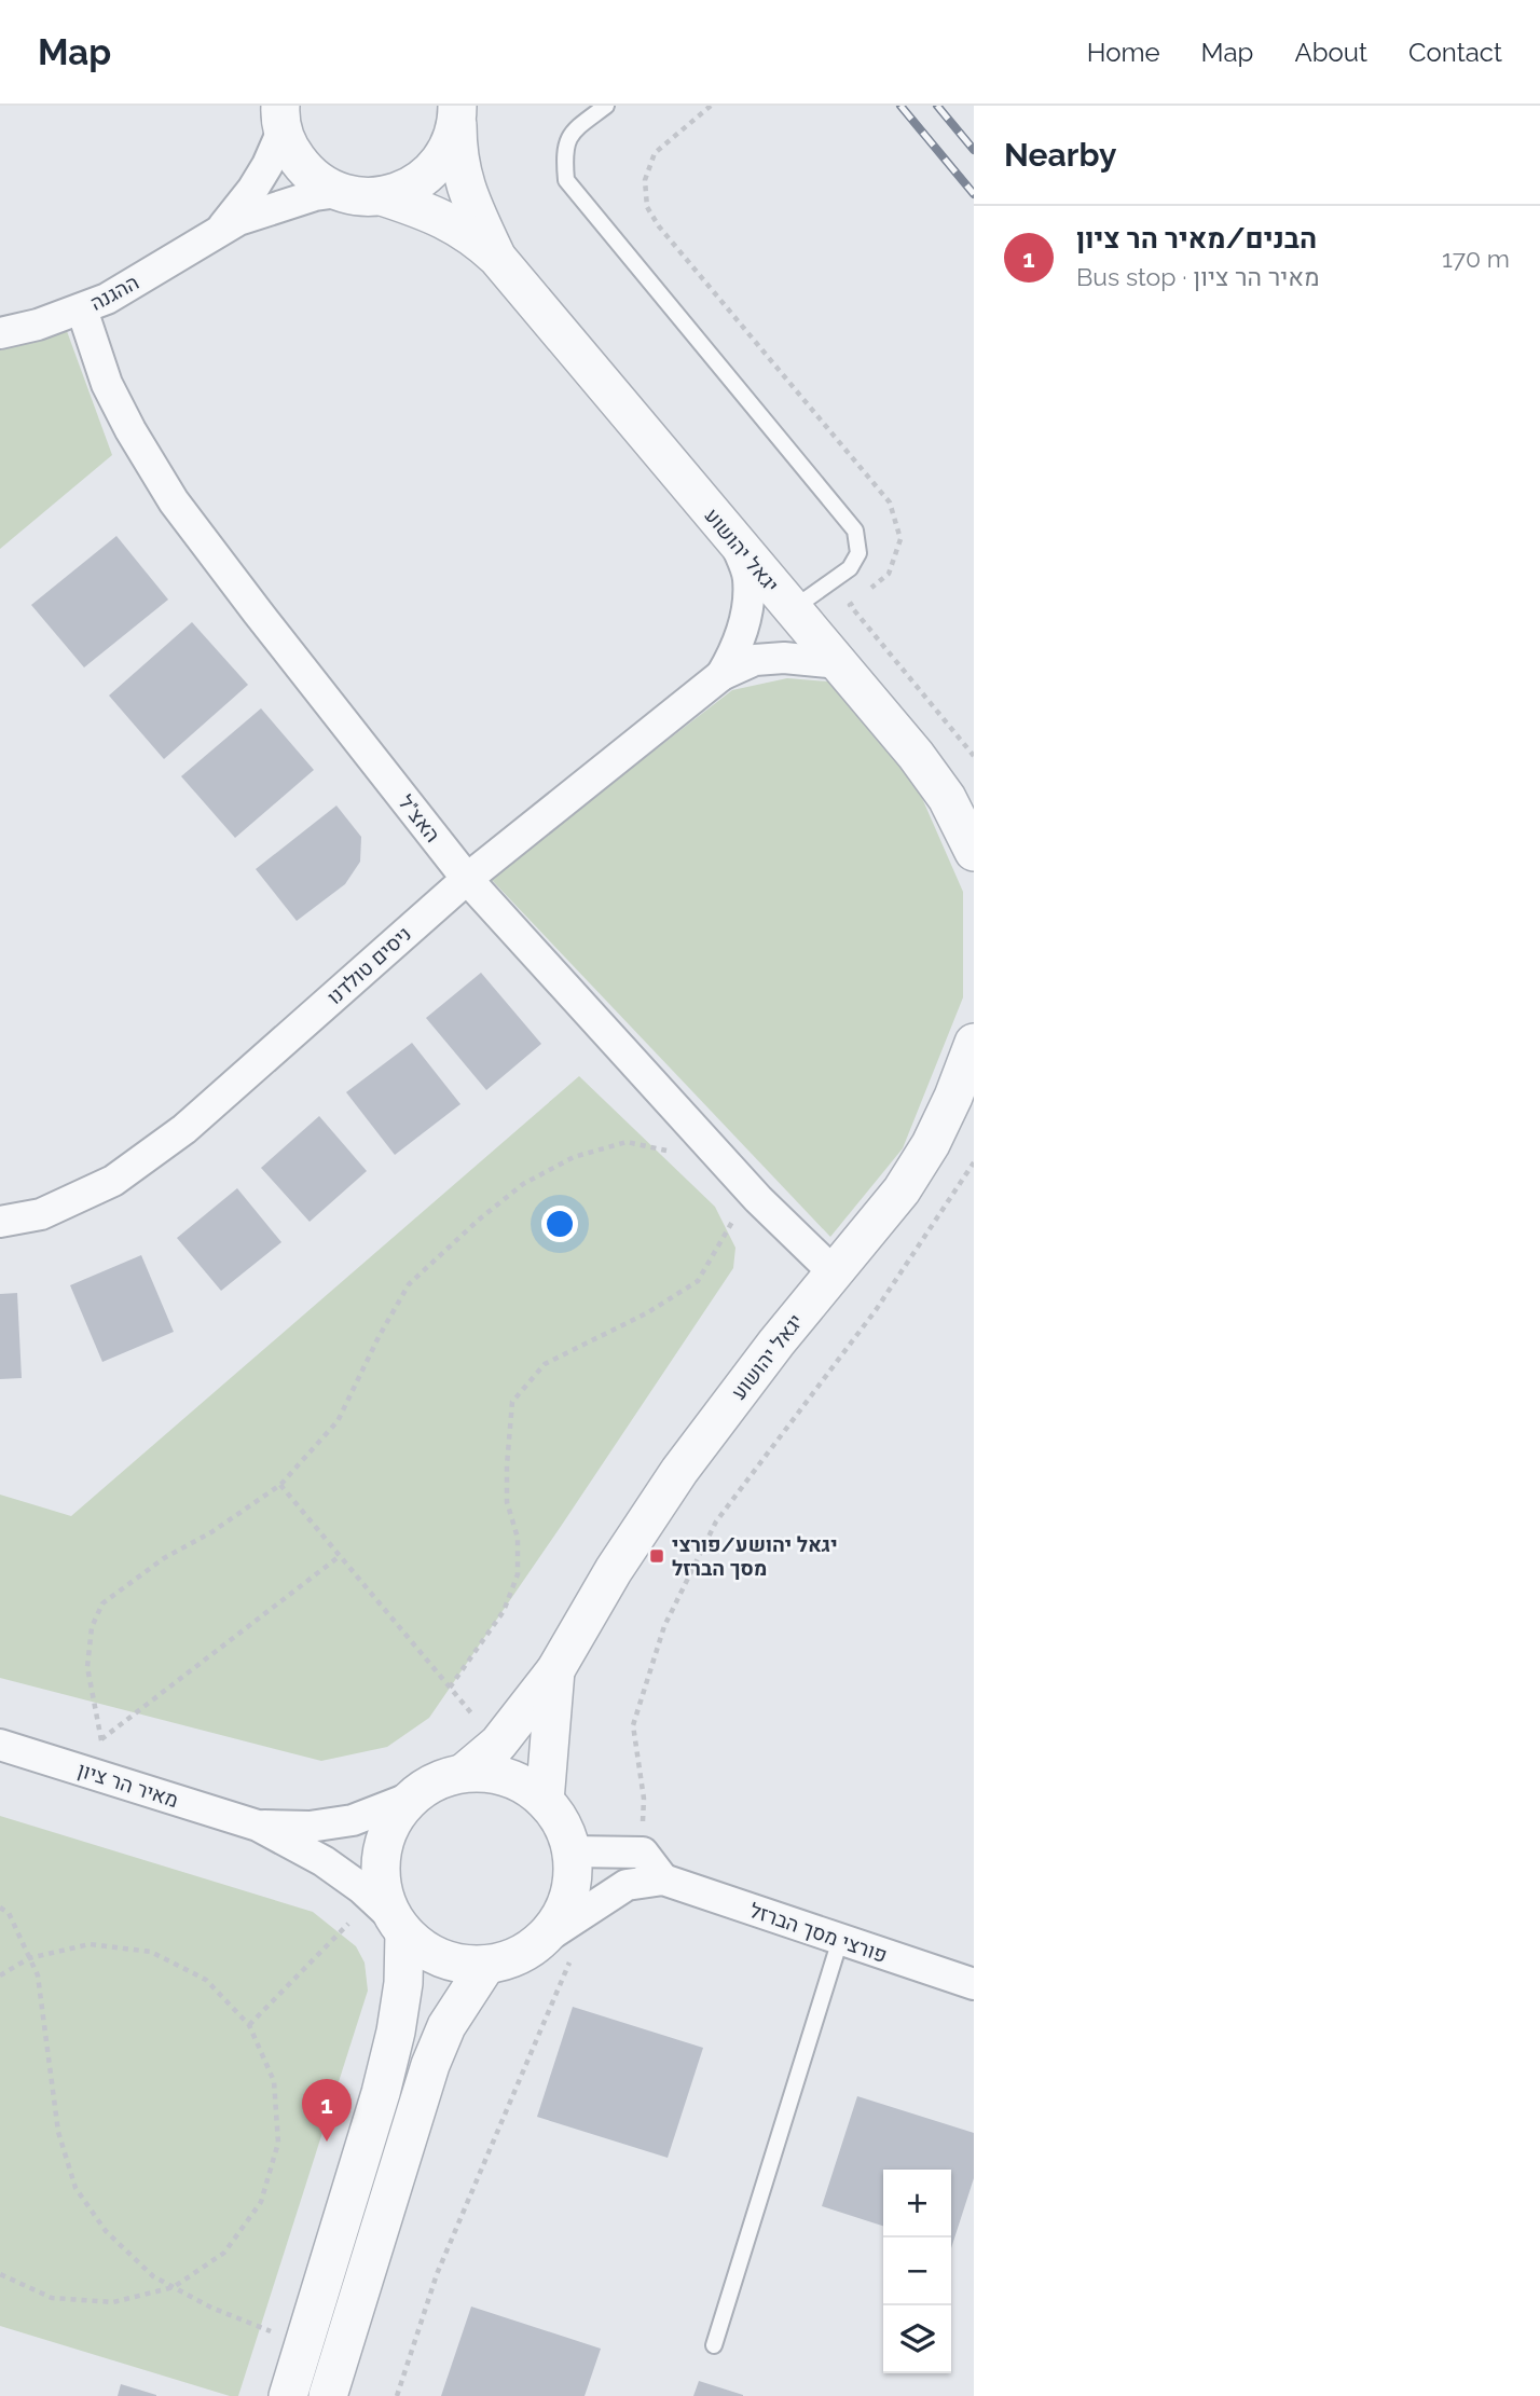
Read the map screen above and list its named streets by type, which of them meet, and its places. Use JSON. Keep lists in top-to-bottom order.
{
  "streets": {
    "street": [
      "ההגנה",
      "יגאל יהושוע",
      "האצ\"ל",
      "ניסים טולדנו",
      "מאיר הר ציון",
      "פורצי מסך הברזל"
    ]
  },
  "crossings": [
    ["ההגנה", "האצ\"ל"],
    ["יגאל יהושוע", "האצ\"ל"],
    ["יגאל יהושוע", "ניסים טולדנו"],
    ["יגאל יהושוע", "מאיר הר ציון"],
    ["יגאל יהושוע", "פורצי מסך הברזל"],
    ["האצ\"ל", "ניסים טולדנו"],
    ["מאיר הר ציון", "פורצי מסך הברזל"]
  ],
  "places": {
    "transit": ["יגאל יהושע/פורצי מסך הברזל"]
  },
  "page": {
    "header": "Map",
    "nav": [
      "Home",
      "Map",
      "About",
      "Contact"
    ],
    "heading": "Nearby",
    "list": [
      {
        "mark": "1",
        "name": "הבנים/מאיר הר ציון",
        "note": "Bus stop · מאיר הר ציון",
        "value": "170 m"
      }
    ],
    "pins": "1",
    "map_buttons": ["+", "−"]
  }
}
